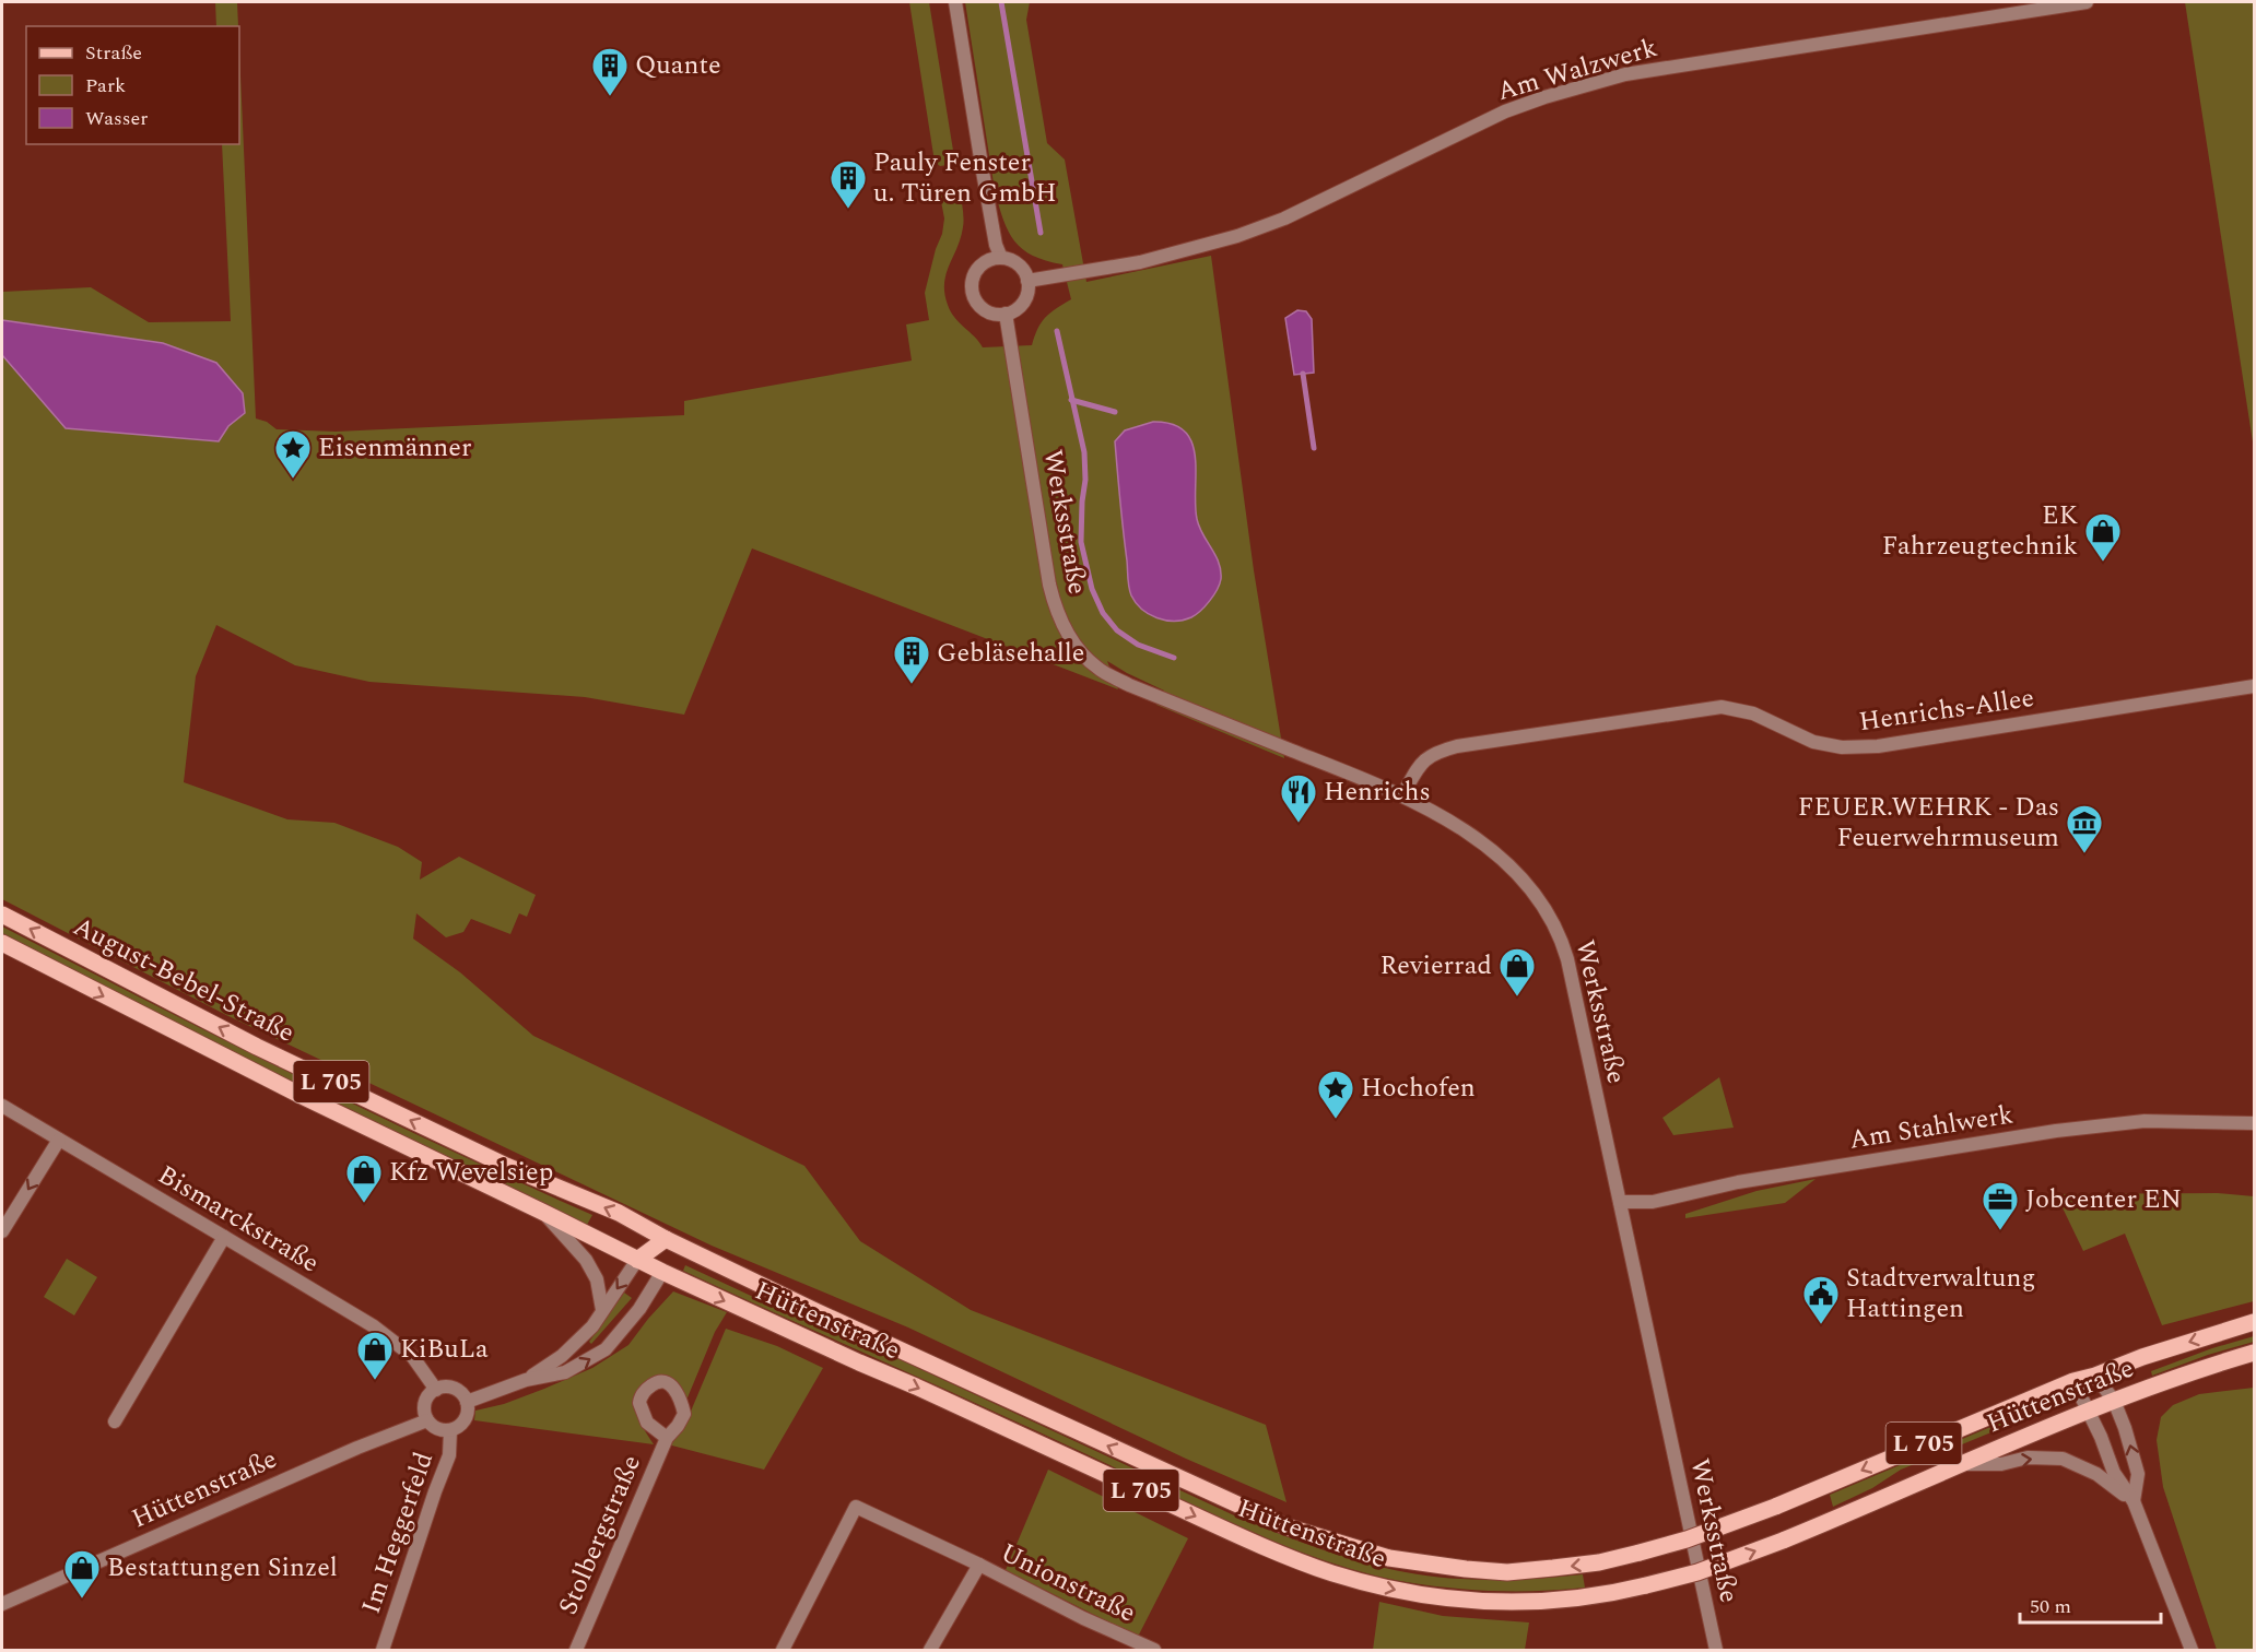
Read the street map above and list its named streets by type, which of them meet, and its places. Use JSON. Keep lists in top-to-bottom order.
{
  "streets": {
    "main road": ["August-Bebel-Straße", "L 705", "Hüttenstraße"],
    "street": [
      "Am Walzwerk",
      "Werksstraße",
      "Henrichs-Allee",
      "Am Stahlwerk",
      "Bismarckstraße",
      "Im Heggerfeld",
      "Stolbergstraße",
      "Unionstraße"
    ]
  },
  "crossings": [
    ["Am Walzwerk", "Werksstraße"],
    ["Werksstraße", "Henrichs-Allee"],
    ["Werksstraße", "Am Stahlwerk"],
    ["August-Bebel-Straße", "Hüttenstraße"],
    ["Bismarckstraße", "Hüttenstraße"],
    ["Bismarckstraße", "Im Heggerfeld"],
    ["Hüttenstraße", "Im Heggerfeld"]
  ],
  "places": {
    "building": ["Quante", "Pauly Fenster u. Türen GmbH", "Gebläsehalle"],
    "place": ["Eisenmänner", "Hochofen"],
    "shop": [
      "EK Fahrzeugtechnik",
      "Revierrad",
      "Kfz Wevelsiep",
      "KiBuLa",
      "Bestattungen Sinzel"
    ],
    "restaurant": ["Henrichs"],
    "museum": ["FEUER.WEHRK - Das Feuerwehrmuseum"],
    "office": ["Jobcenter EN"],
    "public building": ["Stadtverwaltung Hattingen"]
  },
  "legend": ["Straße", "Park", "Wasser"],
  "scale_bar": "50 m"
}
